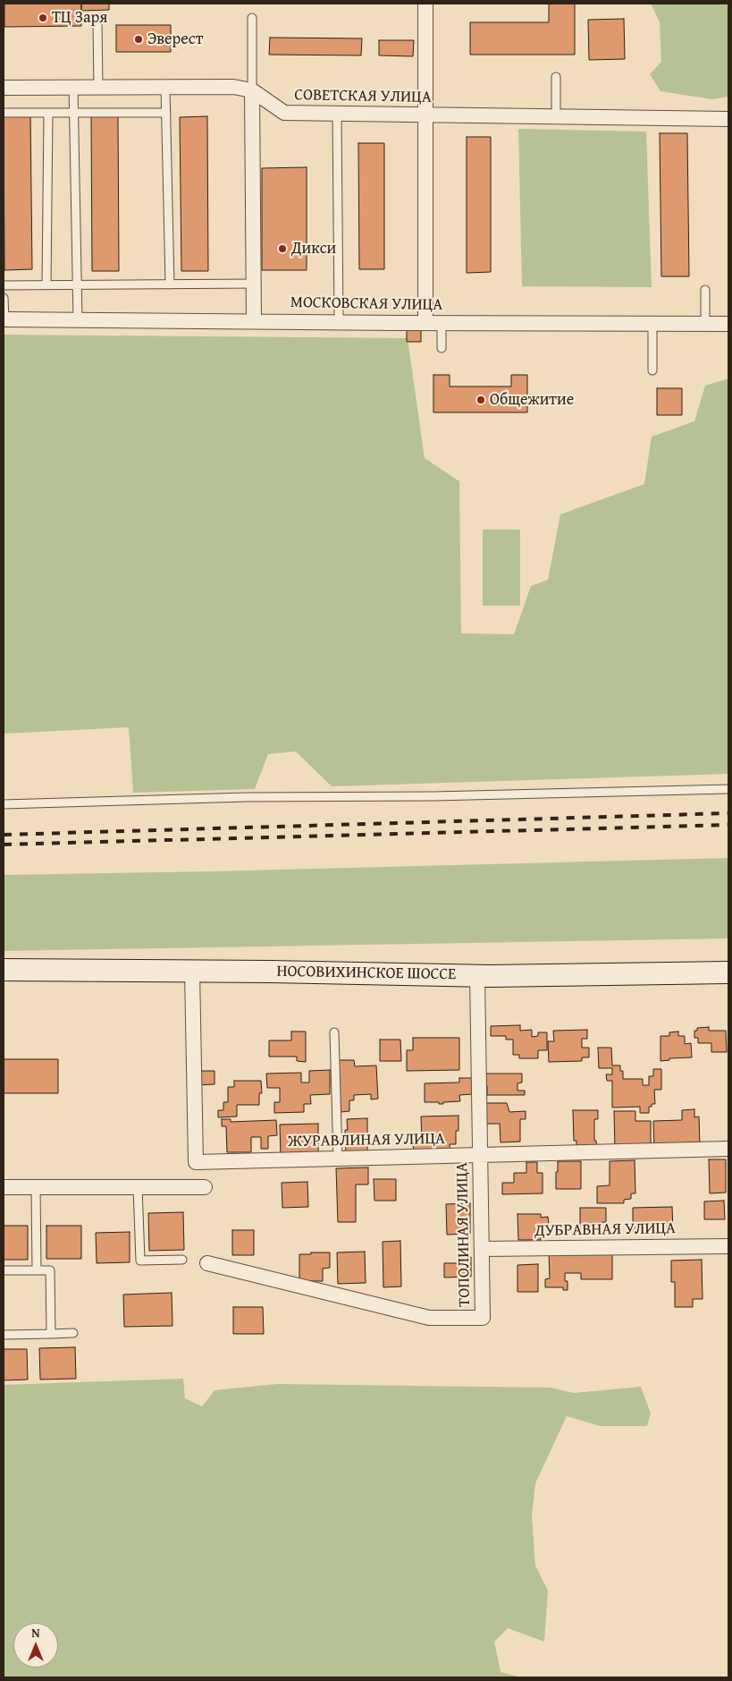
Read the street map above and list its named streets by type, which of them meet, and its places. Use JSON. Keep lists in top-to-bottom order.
{
  "streets": {
    "main road": ["НОСОВИХИНСКОЕ ШОССЕ"],
    "street": [
      "СОВЕТСКАЯ УЛИЦА",
      "МОСКОВСКАЯ УЛИЦА",
      "ЖУРАВЛИНАЯ УЛИЦА",
      "ДУБРАВНАЯ УЛИЦА",
      "ТОПОЛИНАЯ УЛИЦА"
    ]
  },
  "crossings": [
    ["НОСОВИХИНСКОЕ ШОССЕ", "ЖУРАВЛИНАЯ УЛИЦА"],
    ["НОСОВИХИНСКОЕ ШОССЕ", "ТОПОЛИНАЯ УЛИЦА"],
    ["ЖУРАВЛИНАЯ УЛИЦА", "ТОПОЛИНАЯ УЛИЦА"],
    ["ДУБРАВНАЯ УЛИЦА", "ТОПОЛИНАЯ УЛИЦА"]
  ],
  "places": [
    "ТЦ Заря",
    "Эверест",
    "Дикси",
    "Общежитие"
  ],
  "north": "top"
}
